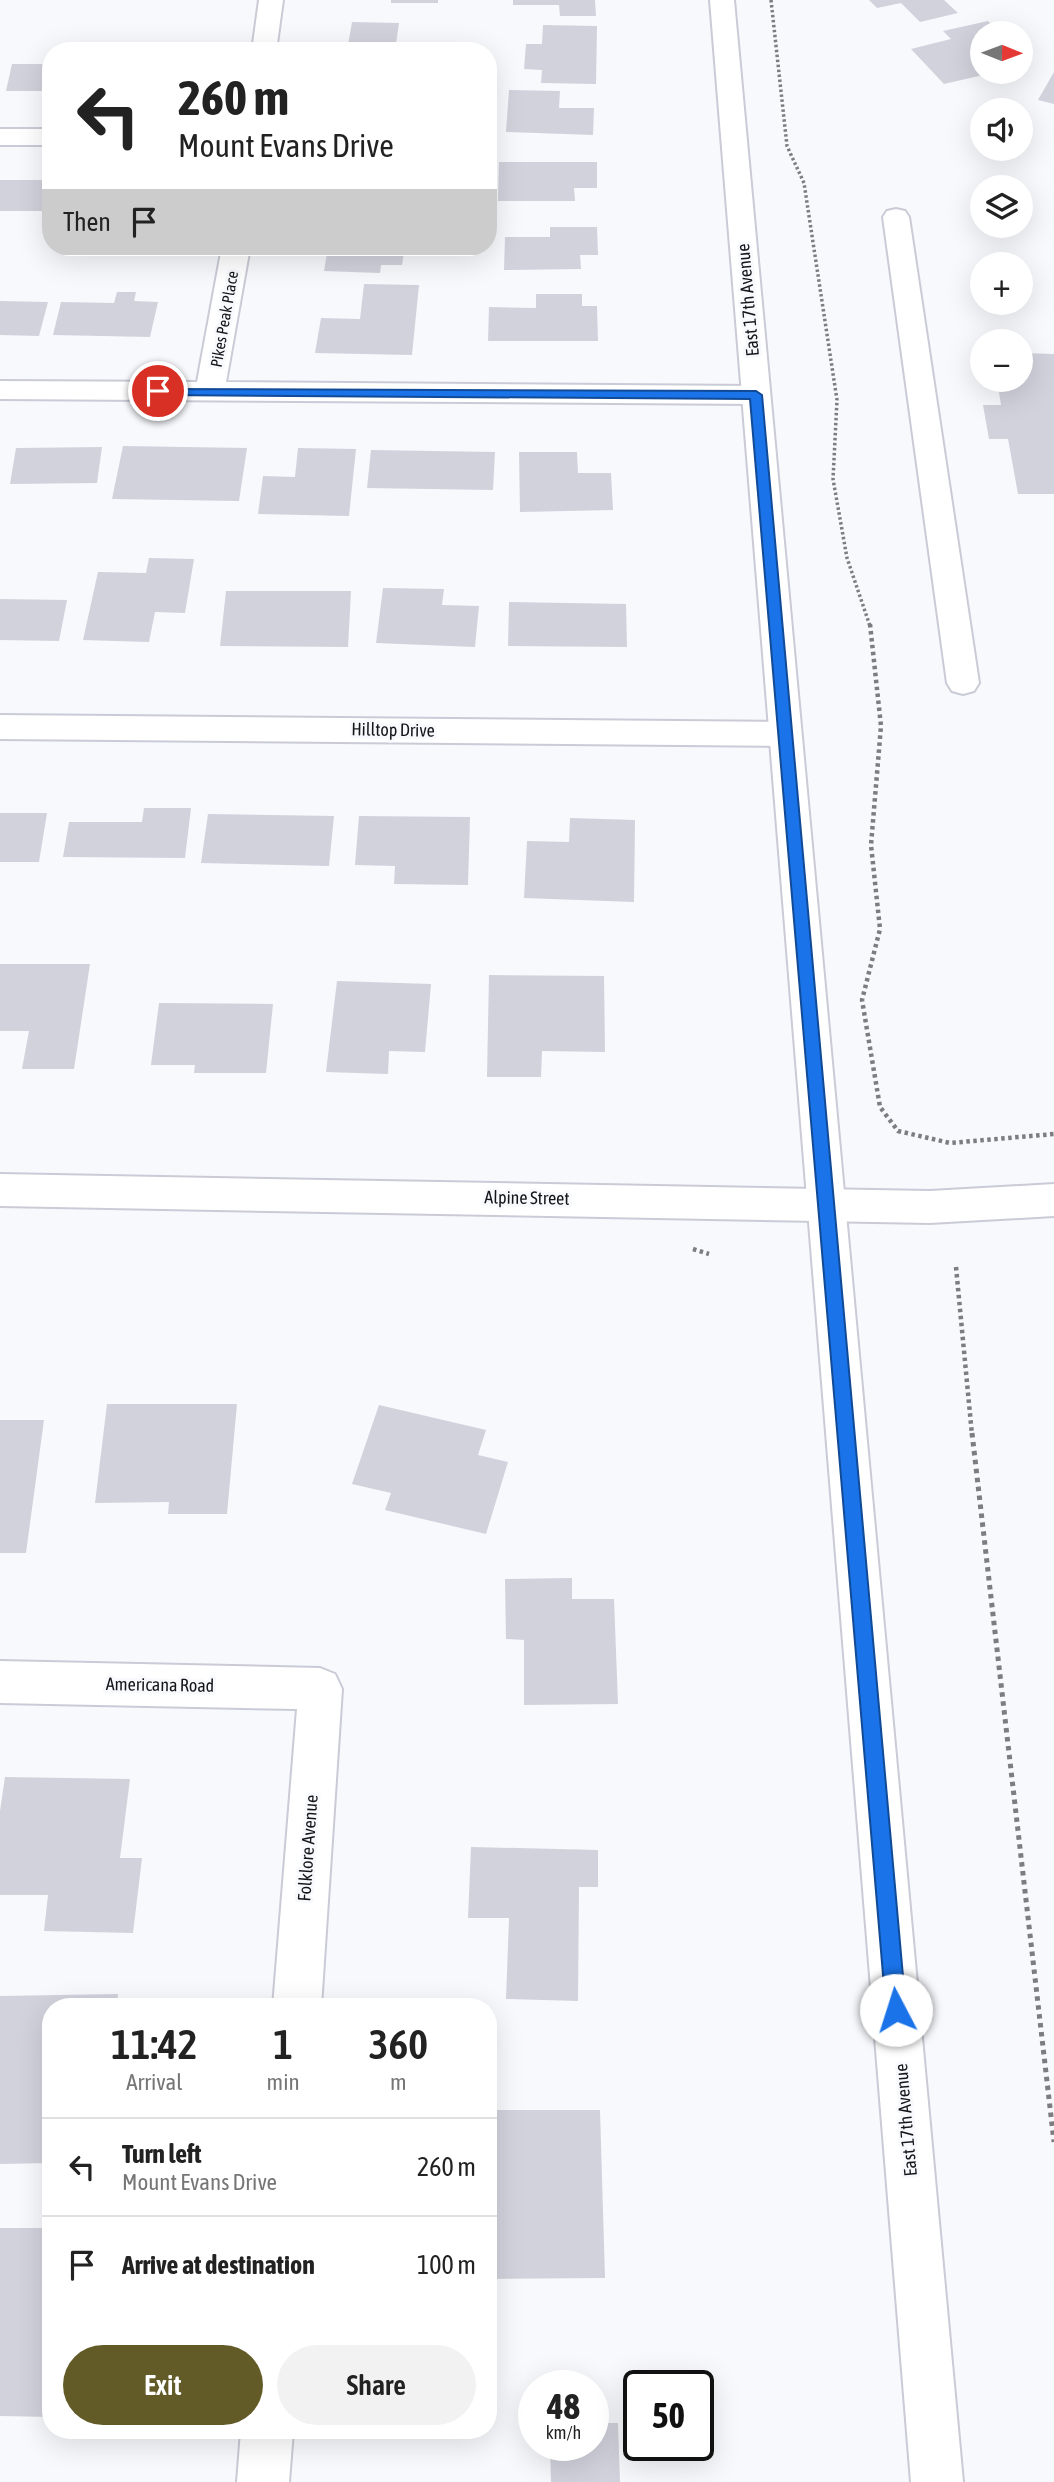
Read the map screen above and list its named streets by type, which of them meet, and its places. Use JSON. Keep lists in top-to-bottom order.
{
  "streets": {
    "street": [
      "East 17th Avenue",
      "Pikes Peak Place",
      "Hilltop Drive",
      "Alpine Street",
      "Americana Road",
      "Folklore Avenue"
    ]
  },
  "crossings": [
    ["East 17th Avenue", "Hilltop Drive"],
    ["East 17th Avenue", "Alpine Street"],
    ["Americana Road", "Folklore Avenue"]
  ],
  "north": "right",
  "page": {
    "map_buttons": ["+", "−"],
    "turn": ["260 m", "Mount Evans Drive"],
    "then": "Then",
    "eta": [
      "11:42",
      "Arrival",
      "1",
      "min",
      "360",
      "m"
    ],
    "list": [
      {
        "name": "Turn left",
        "note": "Mount Evans Drive",
        "value": "260 m"
      },
      {
        "name": "Arrive at destination",
        "value": "100 m"
      }
    ],
    "buttons": ["Exit", "Share"],
    "speed": "48 km/h",
    "limit": "50"
  }
}
